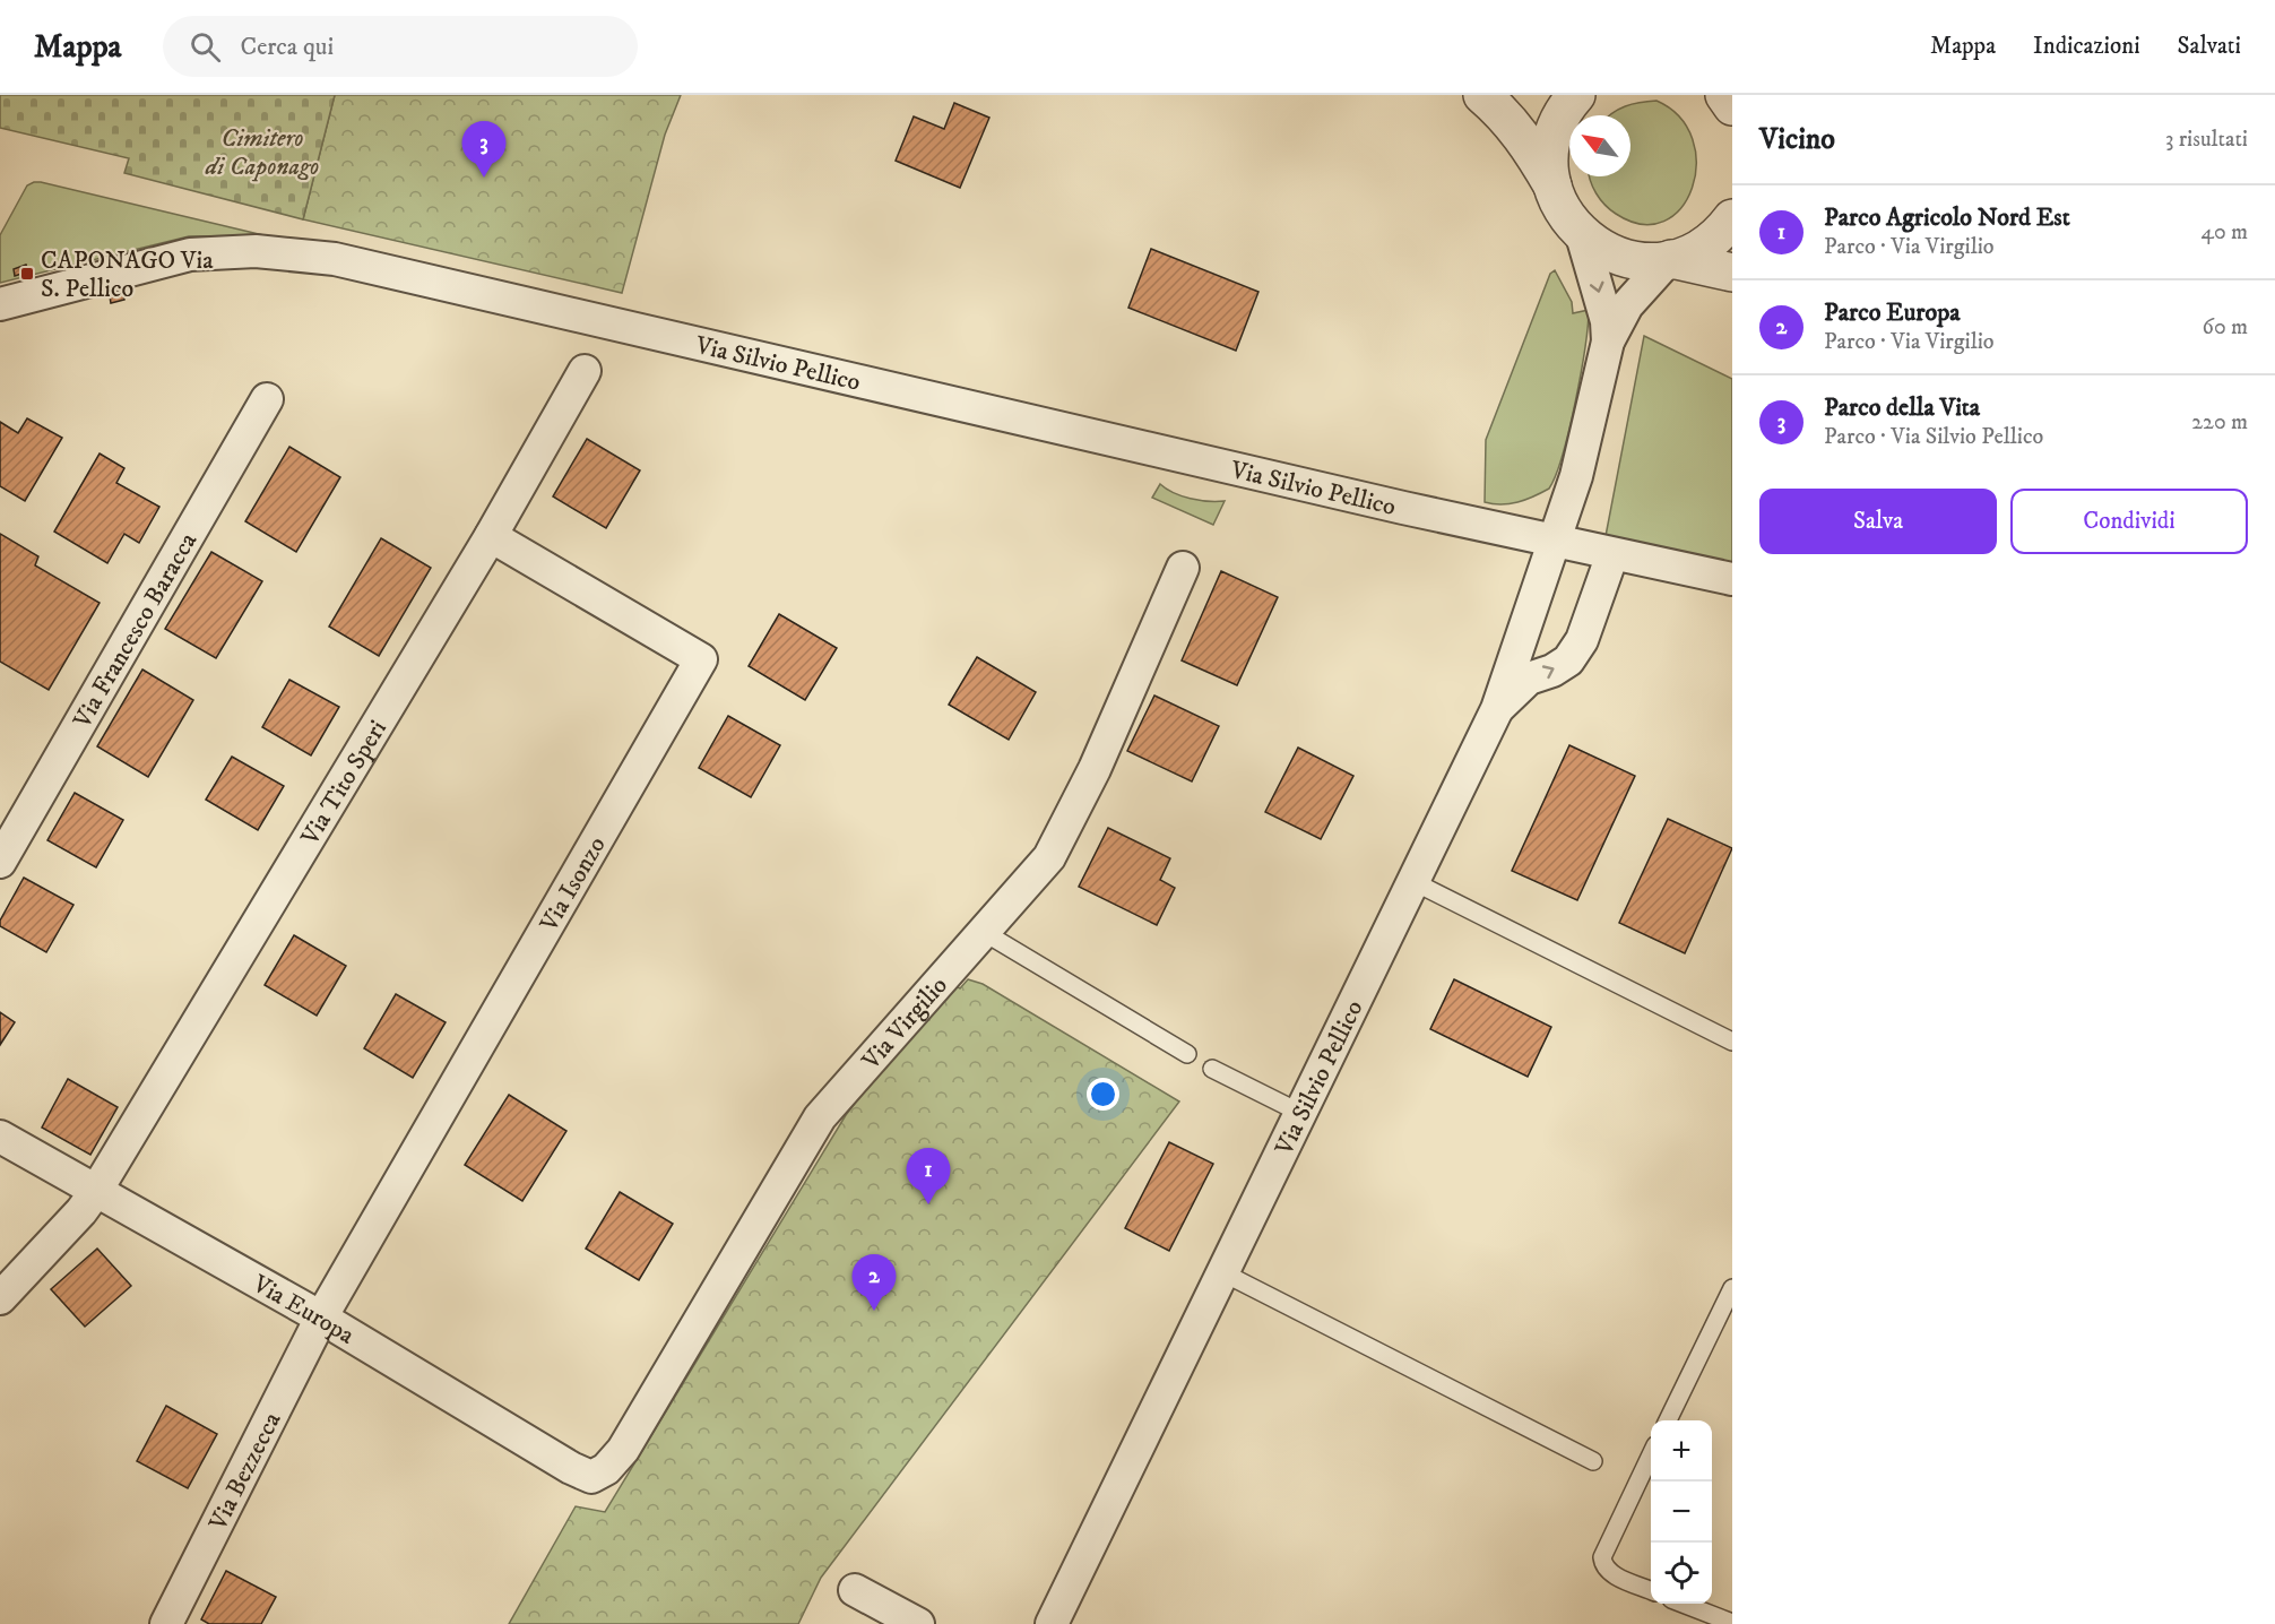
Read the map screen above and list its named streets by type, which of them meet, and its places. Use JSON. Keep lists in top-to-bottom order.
{
  "streets": {
    "street": [
      "Via Silvio Pellico",
      "Via Francesco Baracca",
      "Via Tito Speri",
      "Via Isonzo",
      "Via Virgilio",
      "Via Europa",
      "Via Bezzecca"
    ]
  },
  "crossings": [
    ["Via Tito Speri", "Via Isonzo"],
    ["Via Tito Speri", "Via Europa"],
    ["Via Isonzo", "Via Europa"],
    ["Via Isonzo", "Via Bezzecca"],
    ["Via Virgilio", "Via Europa"],
    ["Via Europa", "Via Bezzecca"]
  ],
  "parks": ["Cimitero di Caponago"],
  "places": {
    "transit": ["CAPONAGO Via S. Pellico"]
  },
  "north": "top left",
  "page": {
    "header": "Mappa",
    "search": "Cerca qui",
    "nav": ["Mappa", "Indicazioni", "Salvati"],
    "heading": ["Vicino", "3 risultati"],
    "pins": ["3", "1", "2"],
    "list": [
      {
        "mark": "1",
        "name": "Parco Agricolo Nord Est",
        "note": "Parco · Via Virgilio",
        "value": "40 m"
      },
      {
        "mark": "2",
        "name": "Parco Europa",
        "note": "Parco · Via Virgilio",
        "value": "60 m"
      },
      {
        "mark": "3",
        "name": "Parco della Vita",
        "note": "Parco · Via Silvio Pellico",
        "value": "220 m"
      }
    ],
    "buttons": ["Salva", "Condividi"],
    "map_buttons": ["+", "−"]
  }
}
